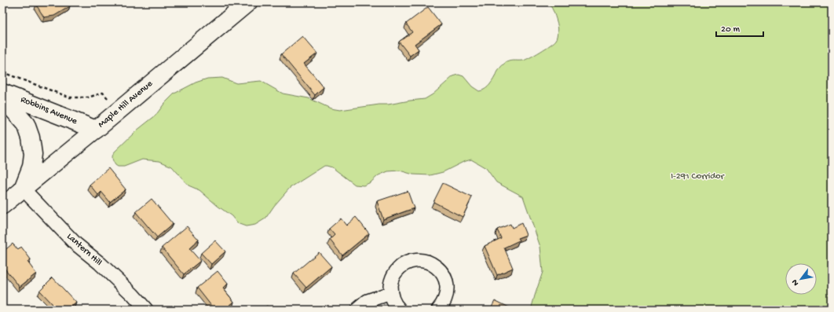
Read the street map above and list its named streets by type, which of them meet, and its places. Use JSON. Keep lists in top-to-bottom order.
{
  "streets": {
    "main road": ["Maple Hill Avenue", "Robbins Avenue"],
    "street": ["Lantern Hill"]
  },
  "crossings": [
    ["Maple Hill Avenue", "Robbins Avenue"],
    ["Maple Hill Avenue", "Lantern Hill"]
  ],
  "parks": ["I-291 Corridor"],
  "scale_bar": "20 m",
  "north": "bottom left"
}
